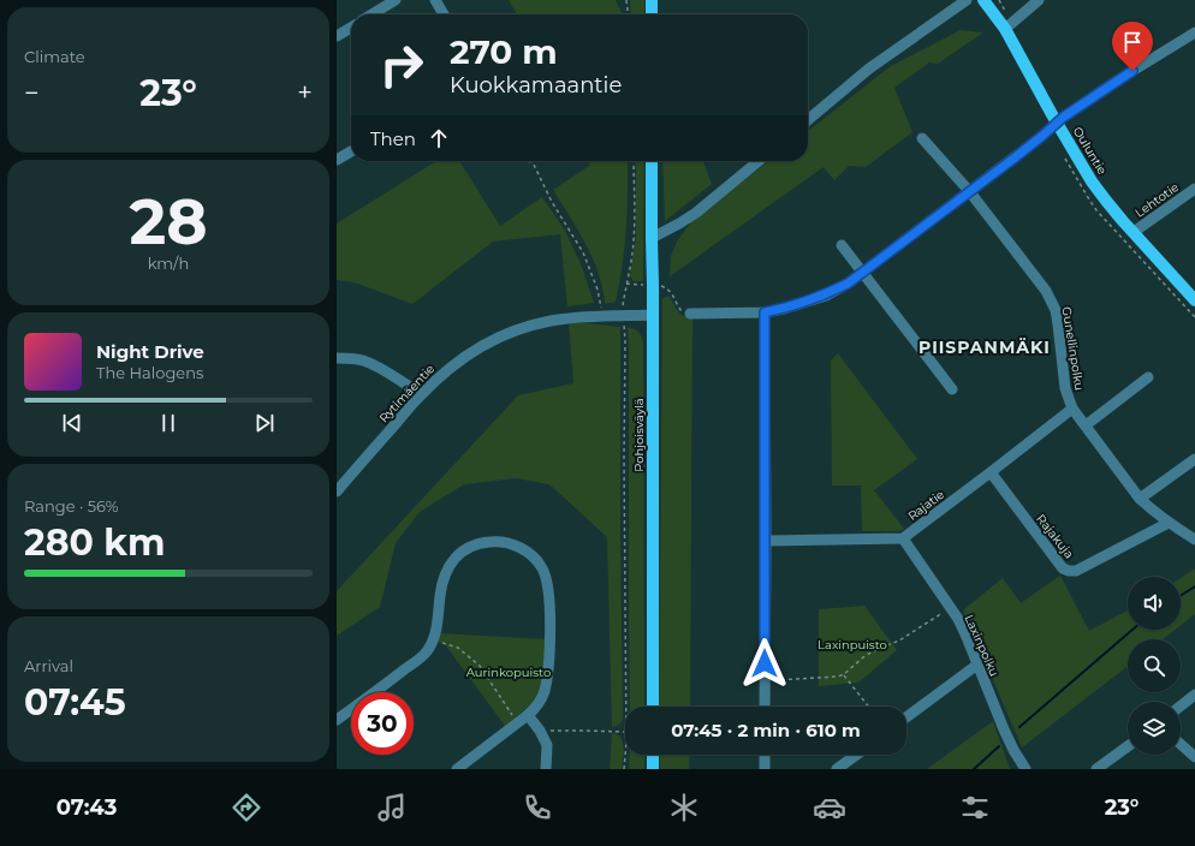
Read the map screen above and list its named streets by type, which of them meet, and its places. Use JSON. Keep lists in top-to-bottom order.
{
  "streets": {
    "main road": ["Ouluntie", "Pohjoisväylä"],
    "street": [
      "Lehtotie",
      "Gunellinpolku",
      "Rytimäentie",
      "Rajatie",
      "Rajakuja",
      "Laxinpolku"
    ]
  },
  "crossings": [
    ["Ouluntie", "Lehtotie"],
    ["Gunellinpolku", "Rajatie"],
    ["Gunellinpolku", "Rajakuja"],
    ["Rytimäentie", "Pohjoisväylä"],
    ["Rajatie", "Rajakuja"],
    ["Rajatie", "Laxinpolku"]
  ],
  "districts": ["PIISPANMÄKI"],
  "parks": ["Laxinpuisto", "Aurinkopuisto"],
  "page": {
    "tile": [
      "Climate",
      ["28", "km/h"],
      ["Range · 56%", "280 km"],
      ["Arrival", "07:45"]
    ],
    "turn": ["270 m", "Kuokkamaantie"],
    "heat": ["−", "23°", "+"],
    "then": "Then",
    "song": ["Night Drive", "The Halogens"],
    "limit": "30",
    "trip": "07:45 · 2 min · 610 m",
    "tabs": ["07:43", "23°"]
  }
}
